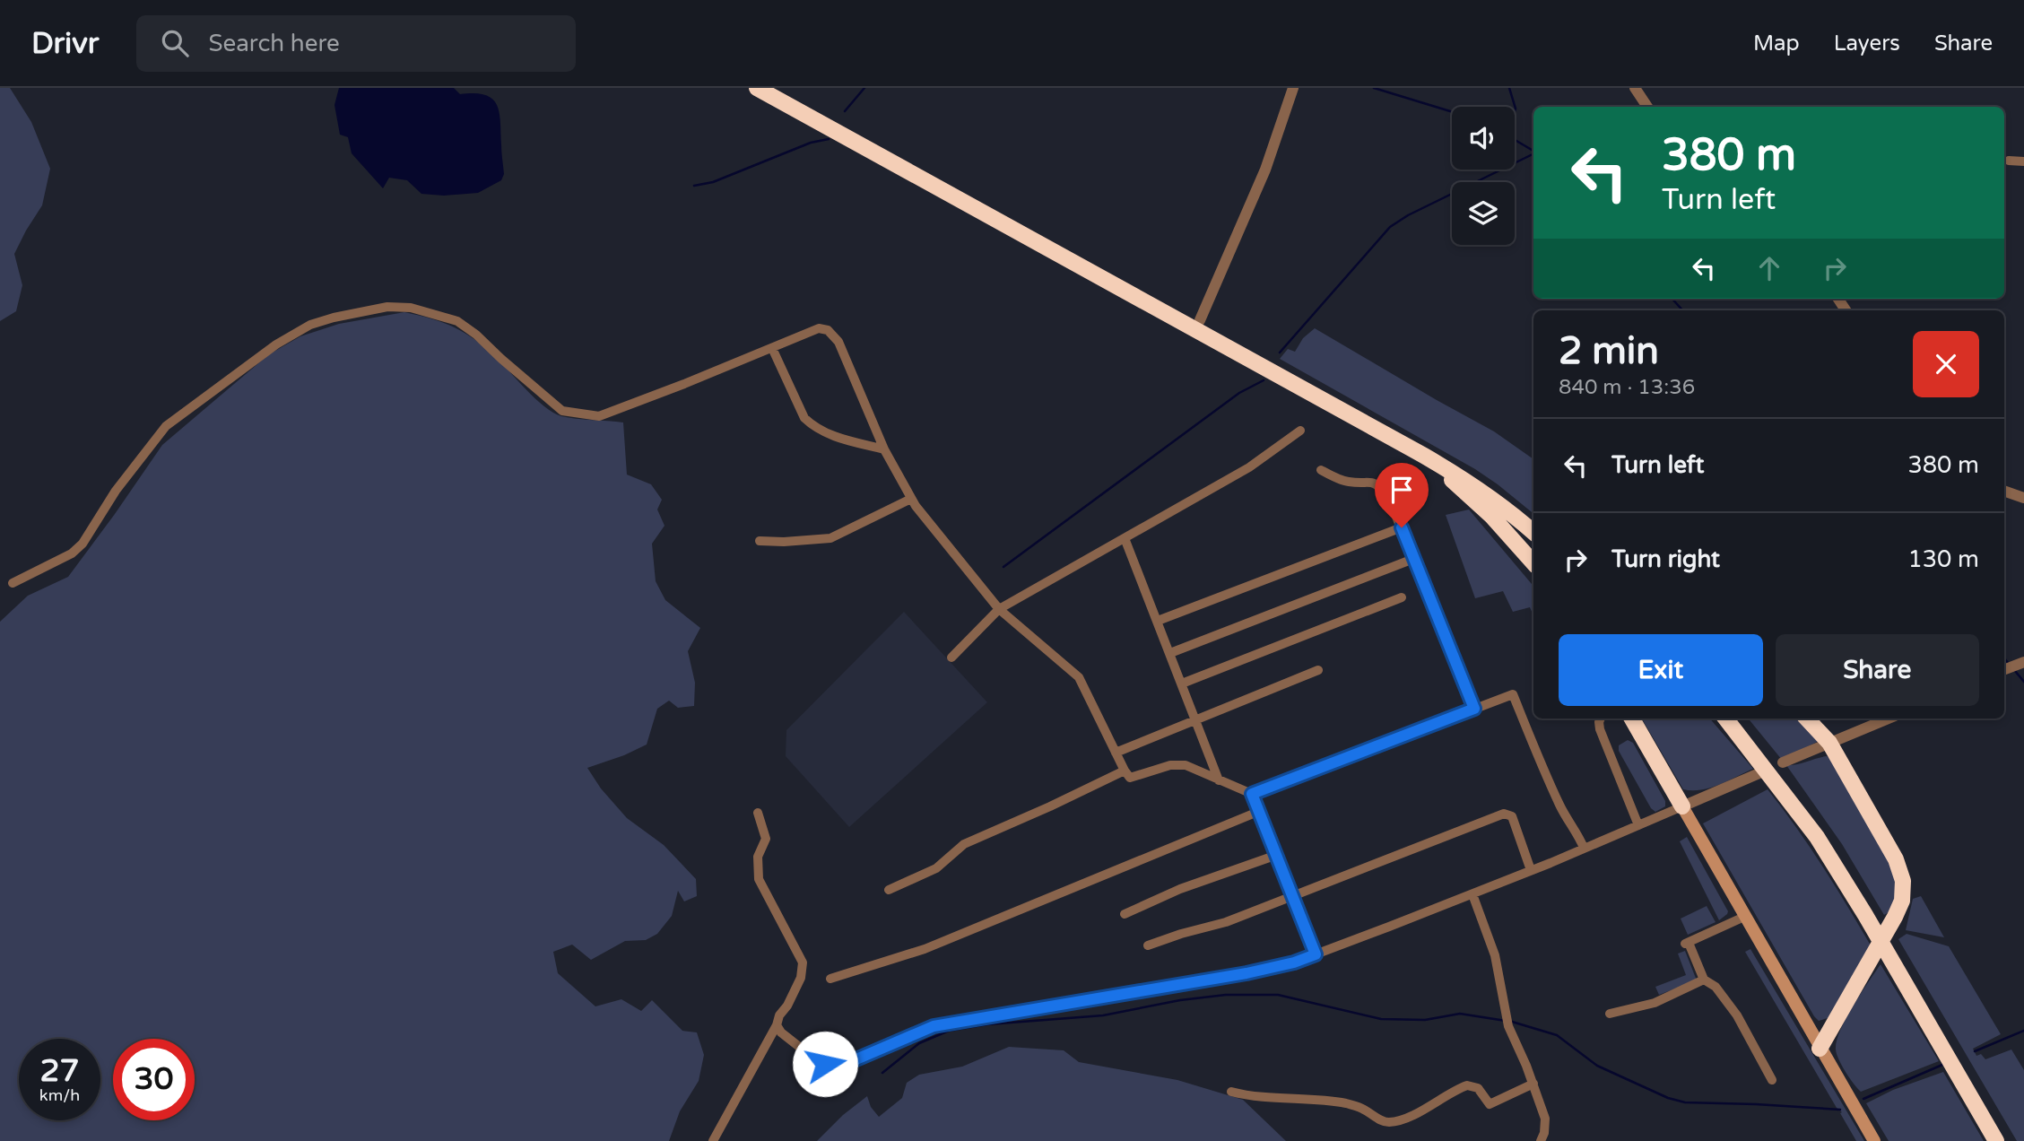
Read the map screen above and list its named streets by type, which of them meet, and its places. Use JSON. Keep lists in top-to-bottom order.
{
  "page": {
    "header": "Drivr",
    "search": "Search here",
    "nav": ["Map", "Layers", "Share"],
    "turn": ["380 m", "Turn left"],
    "heading": ["2 min", "840 m · 13:36"],
    "list": [
      {
        "name": "Turn left",
        "value": "380 m"
      },
      {
        "name": "Turn right",
        "value": "130 m"
      }
    ],
    "buttons": ["Exit", "Share"],
    "speed": "27 km/h",
    "limit": "30"
  }
}
